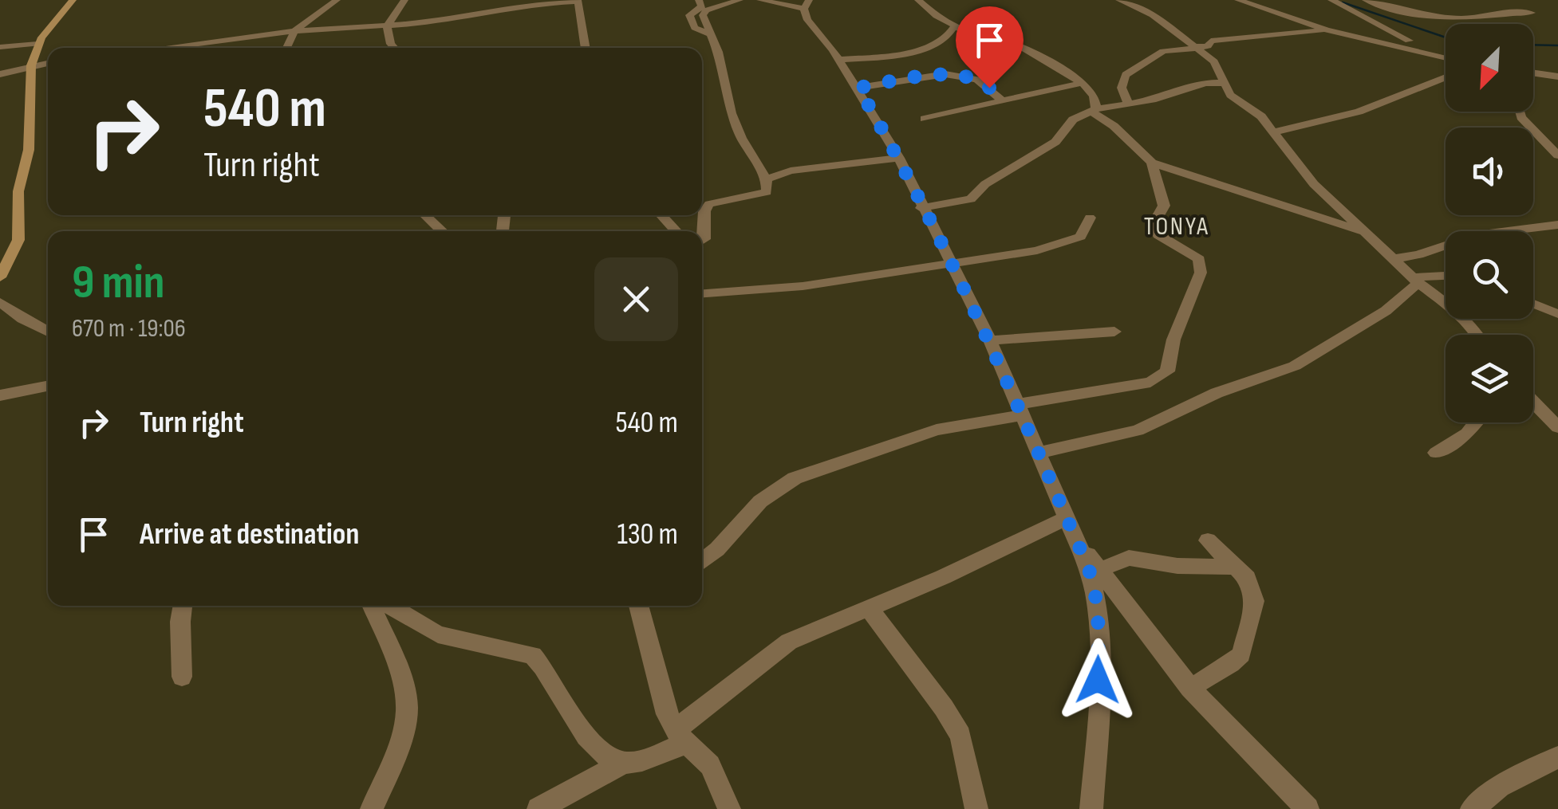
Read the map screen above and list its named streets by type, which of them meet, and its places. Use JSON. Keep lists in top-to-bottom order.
{
  "districts": ["TONYA"],
  "north": "bottom left",
  "page": {
    "turn": ["540 m", "Turn right"],
    "heading": ["9 min", "670 m · 19:06"],
    "list": [
      {
        "name": "Turn right",
        "value": "540 m"
      },
      {
        "name": "Arrive at destination",
        "value": "130 m"
      }
    ]
  }
}
